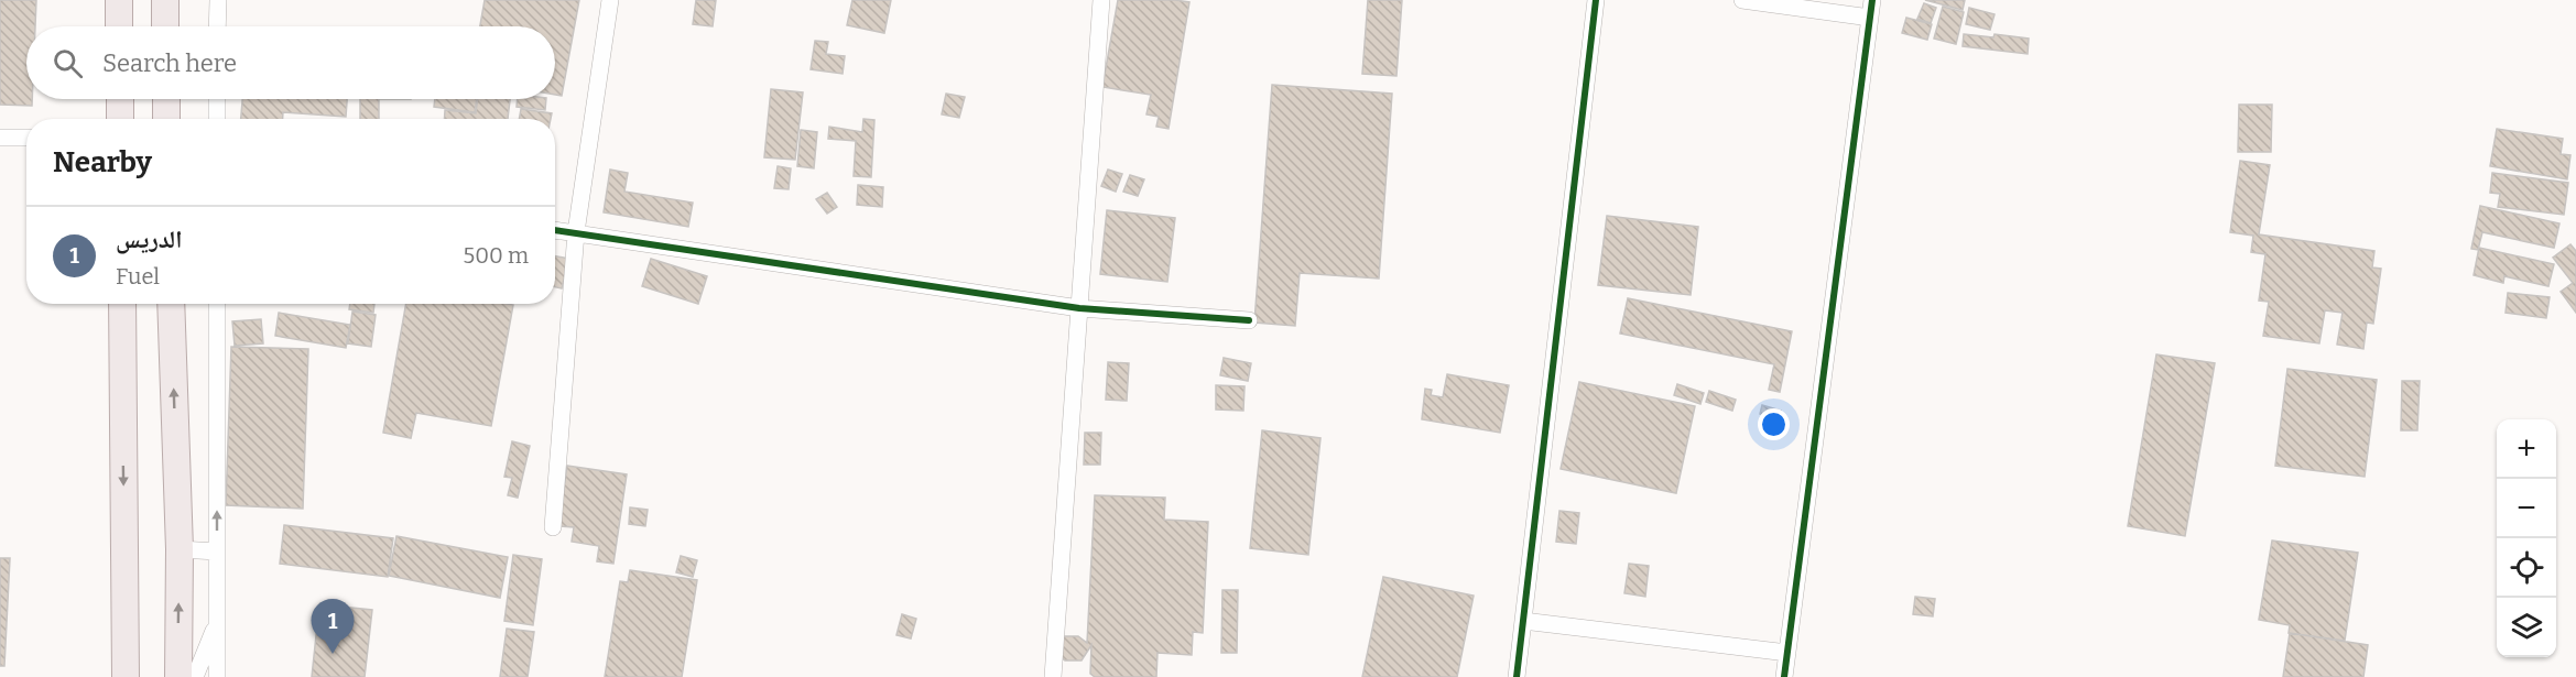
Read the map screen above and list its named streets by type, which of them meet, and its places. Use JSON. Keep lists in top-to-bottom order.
{
  "page": {
    "search": "Search here",
    "heading": "Nearby",
    "list": [
      {
        "mark": "1",
        "name": "الدريس",
        "note": "Fuel",
        "value": "500 m"
      }
    ],
    "map_buttons": ["+", "−"],
    "pins": "1"
  }
}
